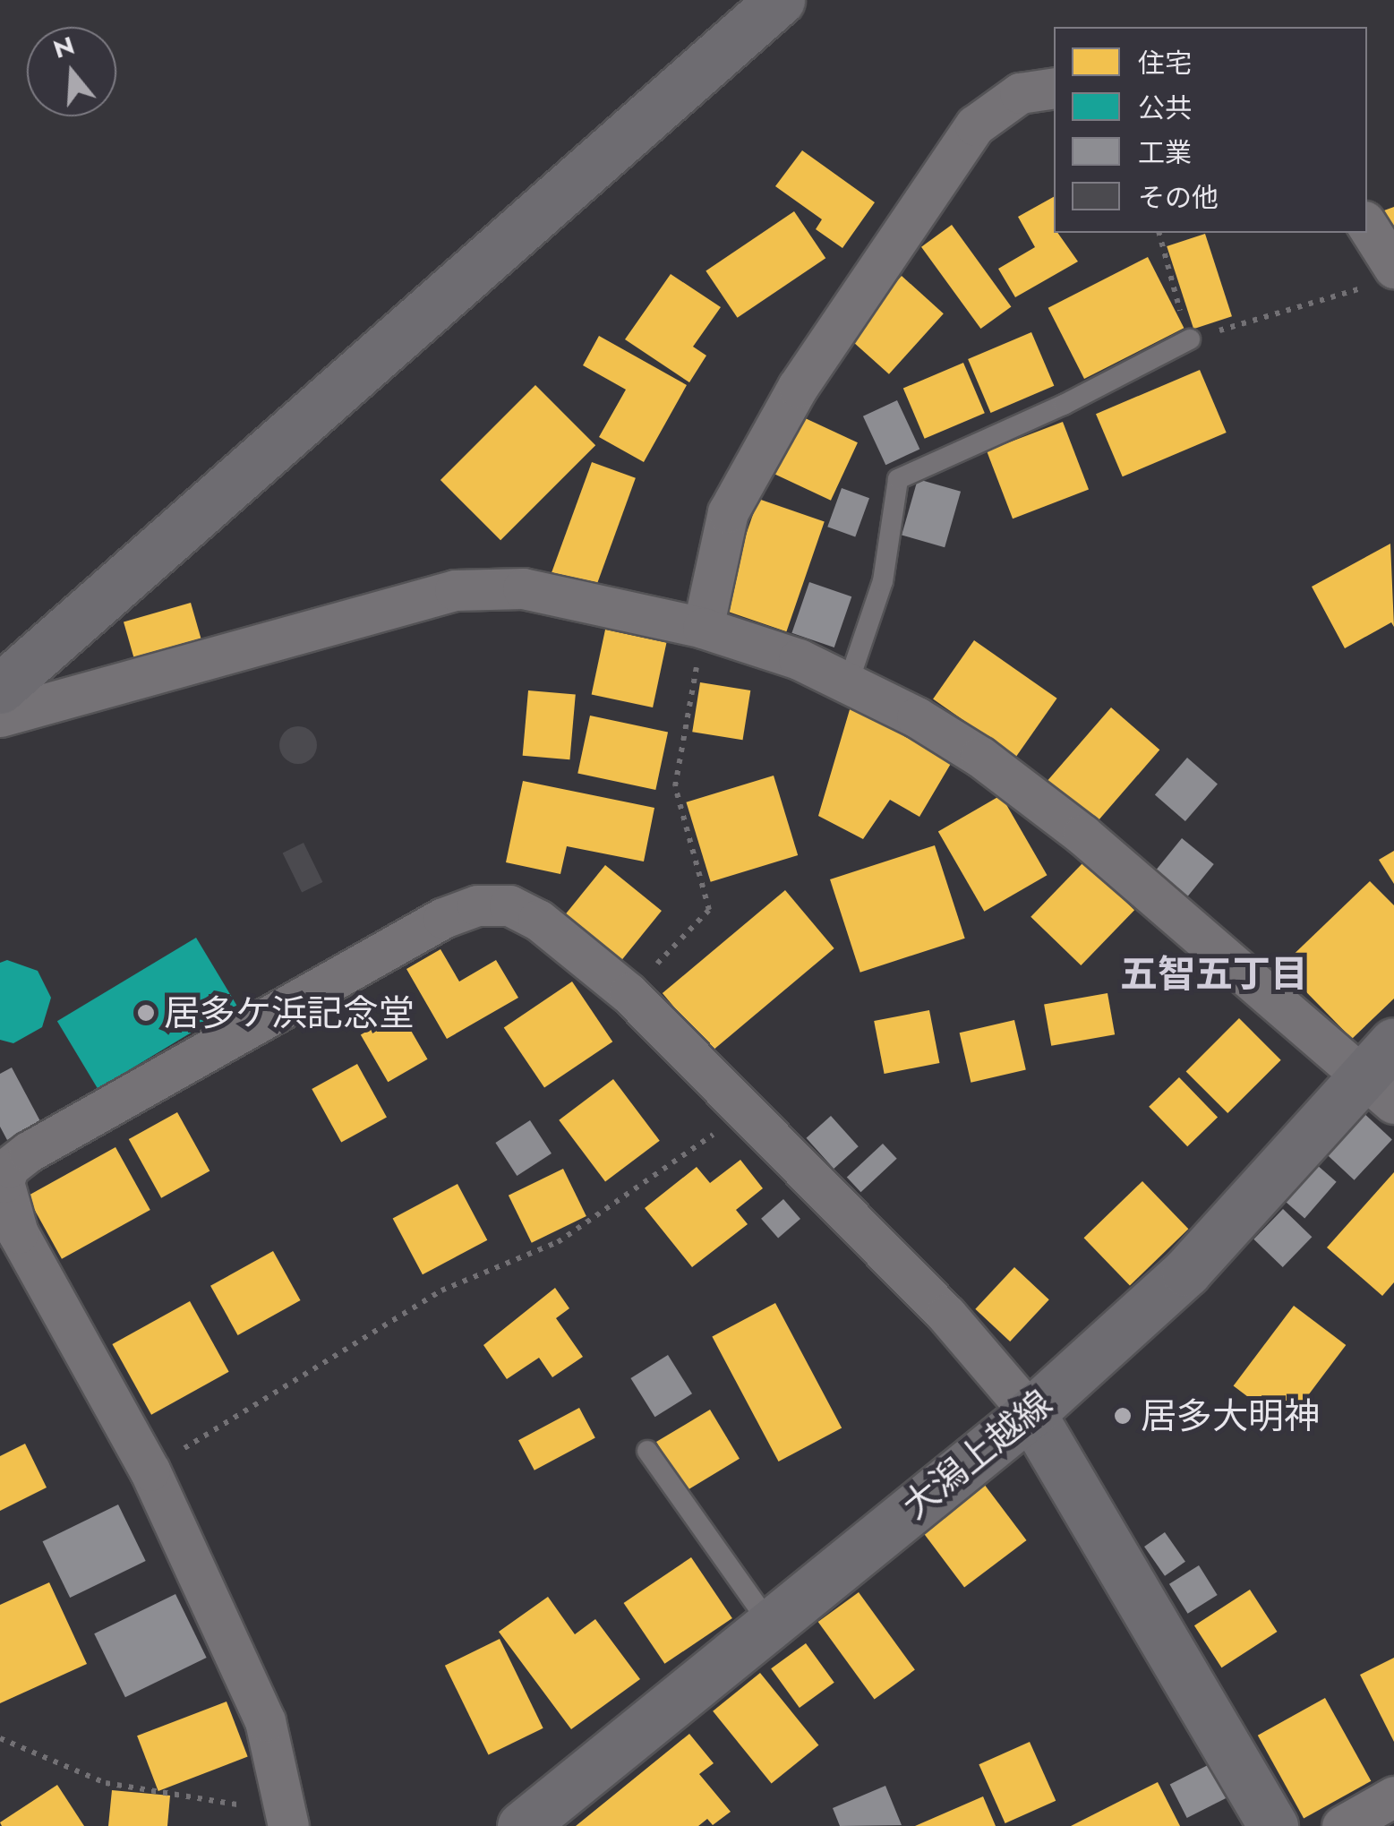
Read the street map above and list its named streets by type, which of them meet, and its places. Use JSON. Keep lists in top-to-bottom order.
{
  "streets": {
    "street": ["大潟上越線"]
  },
  "districts": ["五智五丁目"],
  "places": ["居多ケ浜記念堂", "居多大明神"],
  "legend": [
    "住宅",
    "公共",
    "工業",
    "その他"
  ],
  "north": "top"
}
